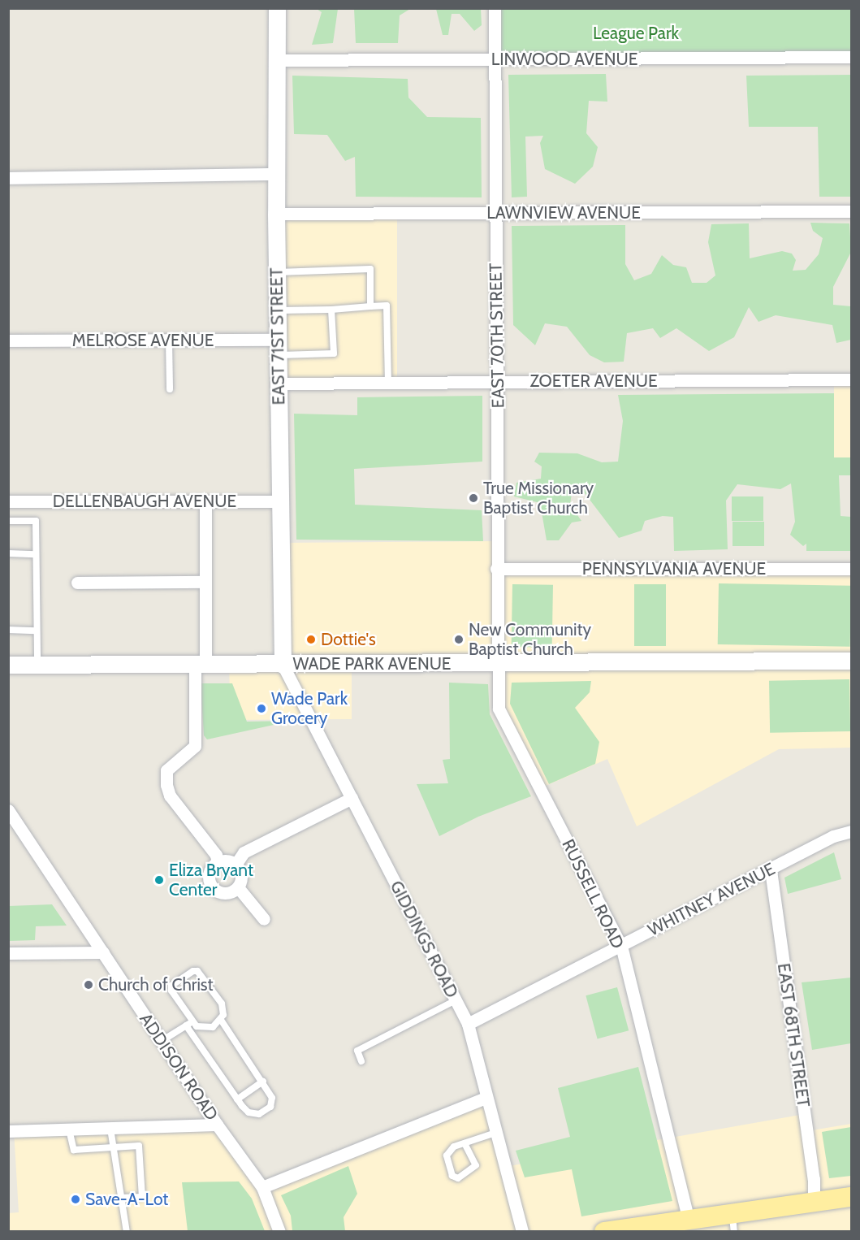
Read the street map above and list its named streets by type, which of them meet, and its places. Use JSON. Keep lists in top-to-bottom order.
{
  "streets": {
    "street": [
      "LINWOOD AVENUE",
      "LAWNVIEW AVENUE",
      "EAST 70TH STREET",
      "EAST 71ST STREET",
      "MELROSE AVENUE",
      "ZOETER AVENUE",
      "DELLENBAUGH AVENUE",
      "PENNSYLVANIA AVENUE",
      "WADE PARK AVENUE",
      "RUSSELL ROAD",
      "WHITNEY AVENUE",
      "GIDDINGS ROAD",
      "EAST 68TH STREET",
      "ADDISON ROAD"
    ]
  },
  "crossings": [
    ["LINWOOD AVENUE", "EAST 70TH STREET"],
    ["LINWOOD AVENUE", "EAST 71ST STREET"],
    ["LAWNVIEW AVENUE", "EAST 70TH STREET"],
    ["LAWNVIEW AVENUE", "EAST 71ST STREET"],
    ["EAST 70TH STREET", "ZOETER AVENUE"],
    ["EAST 70TH STREET", "PENNSYLVANIA AVENUE"],
    ["EAST 70TH STREET", "WADE PARK AVENUE"],
    ["EAST 70TH STREET", "RUSSELL ROAD"],
    ["EAST 71ST STREET", "MELROSE AVENUE"],
    ["EAST 71ST STREET", "ZOETER AVENUE"],
    ["EAST 71ST STREET", "DELLENBAUGH AVENUE"],
    ["EAST 71ST STREET", "WADE PARK AVENUE"],
    ["EAST 71ST STREET", "GIDDINGS ROAD"],
    ["WADE PARK AVENUE", "RUSSELL ROAD"],
    ["WADE PARK AVENUE", "GIDDINGS ROAD"],
    ["RUSSELL ROAD", "WHITNEY AVENUE"],
    ["WHITNEY AVENUE", "GIDDINGS ROAD"],
    ["WHITNEY AVENUE", "EAST 68TH STREET"]
  ],
  "parks": ["League Park"],
  "places": [
    "True Missionary Baptist Church",
    "Dottie's",
    "New Community Baptist Church",
    "Wade Park Grocery",
    "Eliza Bryant Center",
    "Church of Christ",
    "Save-A-Lot"
  ]
}
